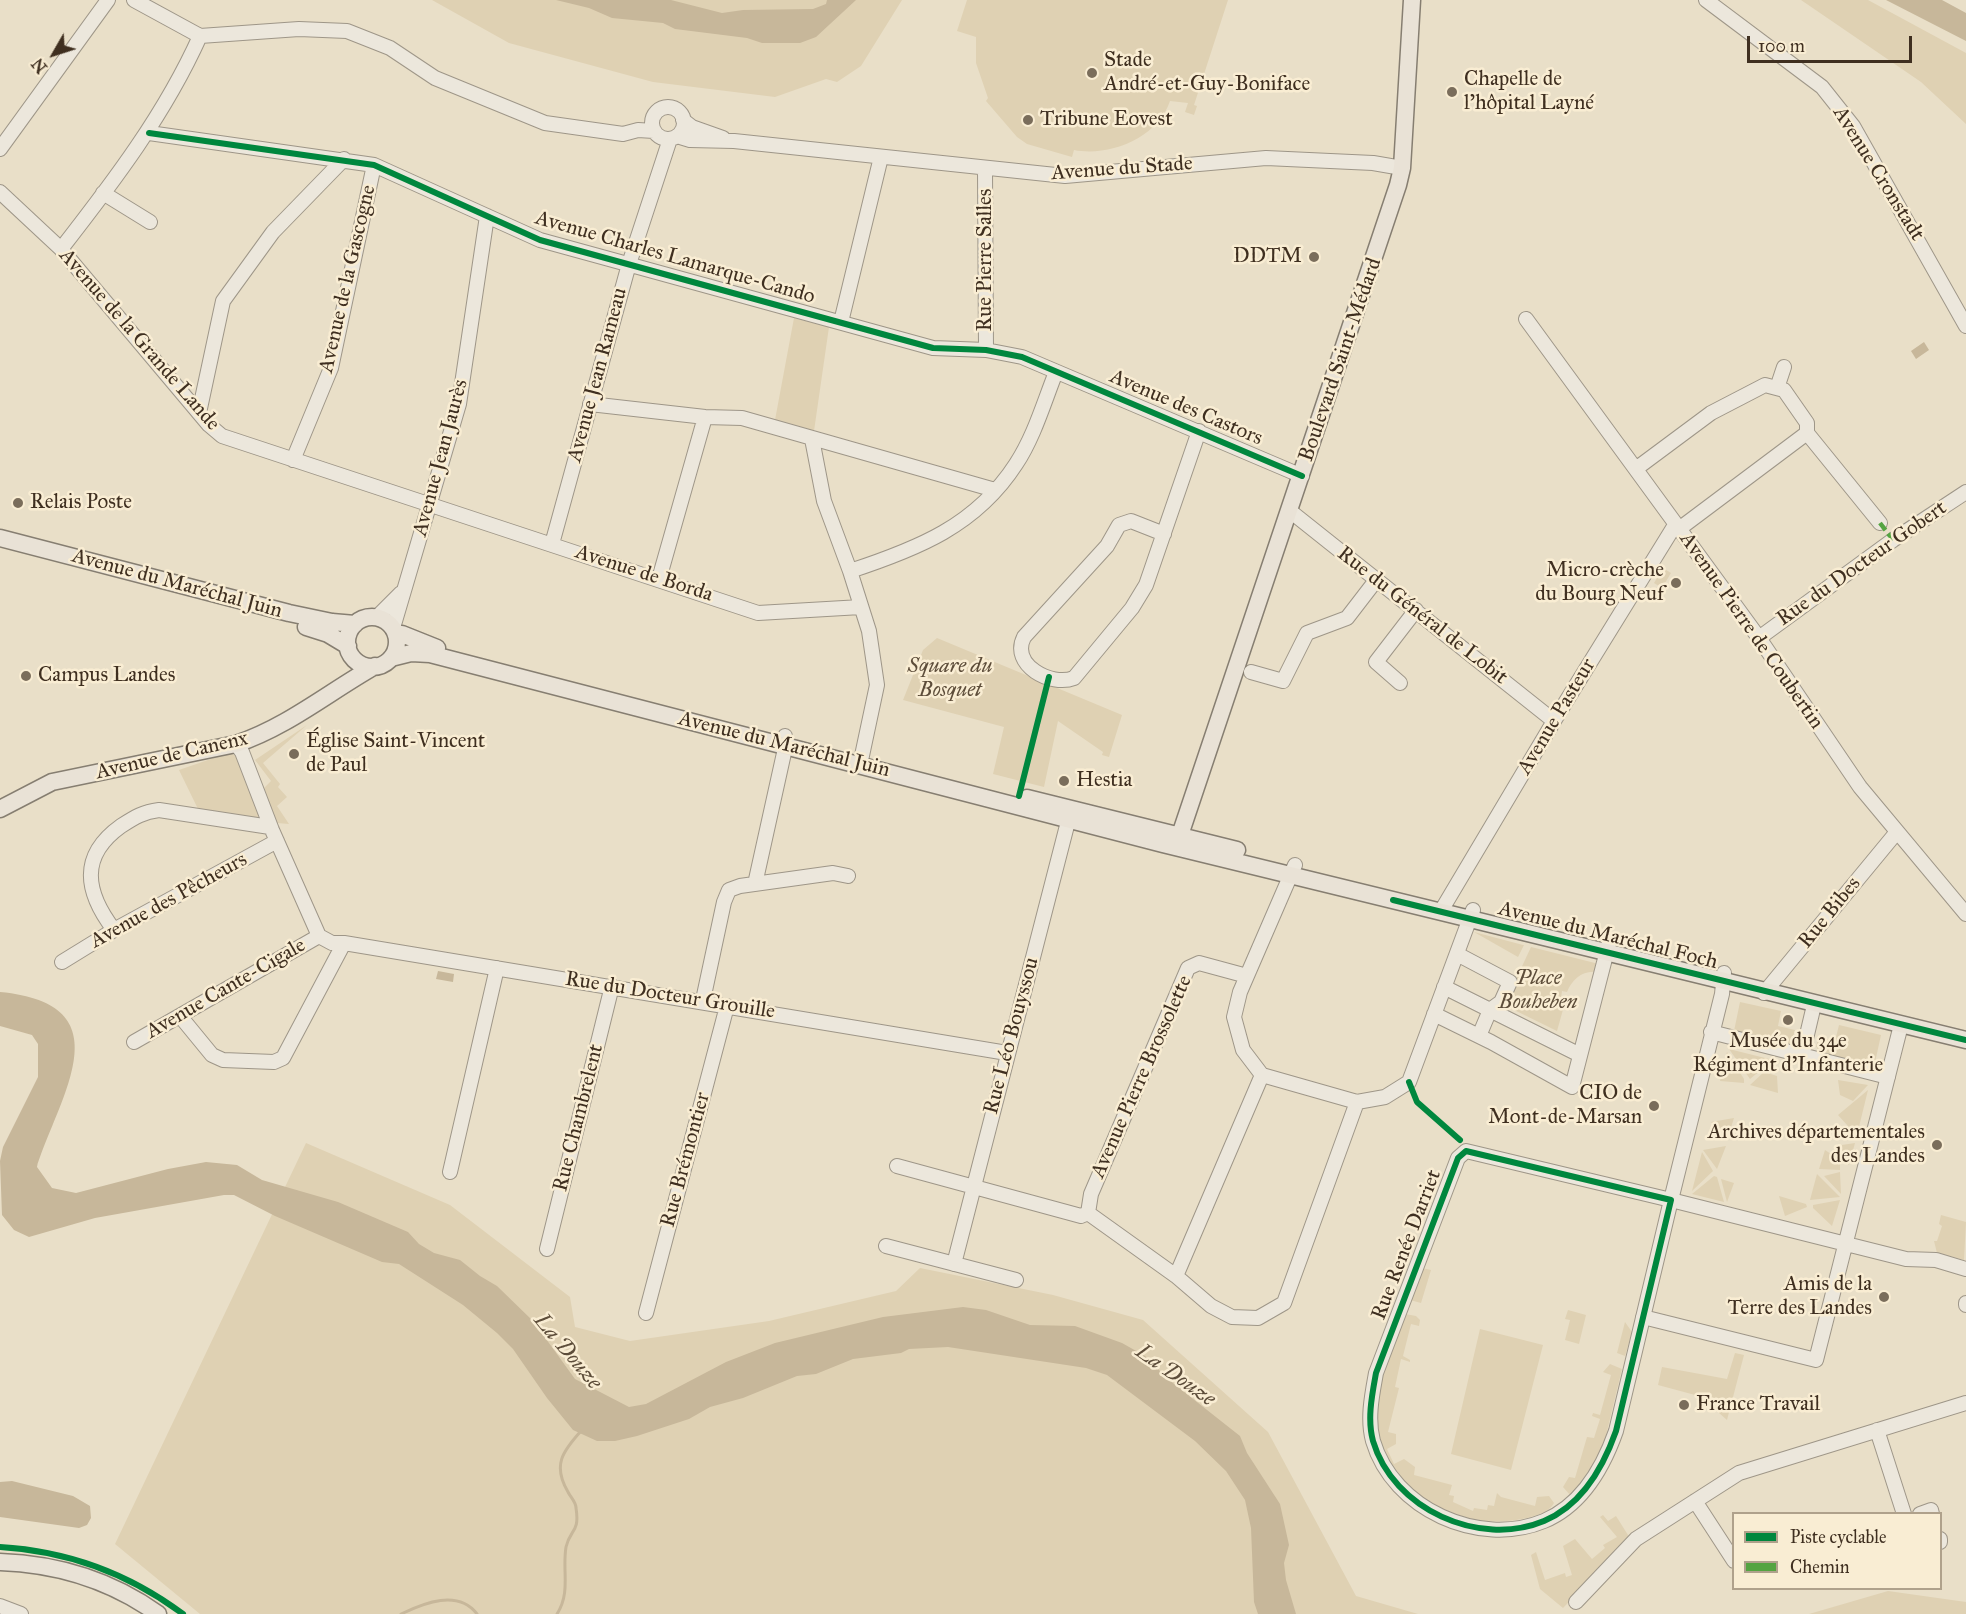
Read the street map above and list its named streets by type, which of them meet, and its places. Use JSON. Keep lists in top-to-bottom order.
{
  "streets": {
    "main road": [
      "Boulevard Saint-Médard",
      "Avenue du Maréchal Juin",
      "Avenue de Canenx",
      "Avenue du Maréchal Foch"
    ],
    "street": [
      "Avenue du Stade",
      "Avenue Cronstadt",
      "Avenue Charles Lamarque-Cando",
      "Rue Pierre Salles",
      "Avenue de la Gascogne",
      "Avenue de la Grande Lande",
      "Avenue Jean Rameau",
      "Avenue des Castors",
      "Avenue Jean Jaurès",
      "Rue du Docteur Gobert",
      "Avenue de Borda",
      "Rue du Général de Lobit",
      "Avenue Pierre de Coubertin",
      "Avenue Pasteur",
      "Avenue des Pêcheurs",
      "Rue Bibes",
      "Avenue Cante-Cigale",
      "Rue du Docteur Grouille",
      "Rue Léo Bouyssou",
      "Avenue Pierre Brossolette",
      "Rue Chambrelent",
      "Rue Brémontier",
      "Rue Renée Darriet"
    ]
  },
  "crossings": [
    ["Avenue du Stade", "Rue Pierre Salles"],
    ["Avenue du Stade", "Boulevard Saint-Médard"],
    ["Avenue du Stade", "Avenue Jean Rameau"],
    ["Avenue Charles Lamarque-Cando", "Rue Pierre Salles"],
    ["Avenue Charles Lamarque-Cando", "Avenue de la Gascogne"],
    ["Avenue Charles Lamarque-Cando", "Avenue Jean Rameau"],
    ["Avenue Charles Lamarque-Cando", "Avenue des Castors"],
    ["Avenue Charles Lamarque-Cando", "Avenue Jean Jaurès"],
    ["Avenue de la Gascogne", "Avenue de la Grande Lande"],
    ["Avenue de la Grande Lande", "Avenue Jean Jaurès"],
    ["Avenue de la Grande Lande", "Avenue de Borda"],
    ["Boulevard Saint-Médard", "Avenue des Castors"],
    ["Boulevard Saint-Médard", "Avenue du Maréchal Juin"],
    ["Boulevard Saint-Médard", "Rue du Général de Lobit"],
    ["Boulevard Saint-Médard", "Avenue du Maréchal Foch"],
    ["Avenue Jean Rameau", "Avenue de Borda"],
    ["Avenue Jean Jaurès", "Avenue de Borda"],
    ["Avenue Jean Jaurès", "Avenue du Maréchal Juin"],
    ["Avenue Jean Jaurès", "Avenue de Canenx"],
    ["Rue du Docteur Gobert", "Avenue Pierre de Coubertin"],
    ["Avenue du Maréchal Juin", "Avenue de Canenx"],
    ["Avenue du Maréchal Juin", "Avenue du Maréchal Foch"],
    ["Avenue du Maréchal Juin", "Rue Léo Bouyssou"],
    ["Rue du Général de Lobit", "Avenue Pasteur"],
    ["Avenue Pierre de Coubertin", "Avenue Pasteur"],
    ["Avenue Pierre de Coubertin", "Rue Bibes"],
    ["Avenue Pasteur", "Avenue du Maréchal Foch"],
    ["Rue Bibes", "Avenue du Maréchal Foch"],
    ["Avenue Cante-Cigale", "Rue du Docteur Grouille"],
    ["Rue du Docteur Grouille", "Rue Léo Bouyssou"],
    ["Rue du Docteur Grouille", "Rue Chambrelent"],
    ["Rue du Docteur Grouille", "Rue Brémontier"]
  ],
  "water": ["La Douze"],
  "parks": ["Square du Bosquet", "Place Bouheben"],
  "places": [
    "Stade André-et-Guy-Boniface",
    "Chapelle de l'hôpital Layné",
    "Tribune Eovest",
    "DDTM",
    "Relais Poste",
    "Micro-crèche du Bourg Neuf",
    "Campus Landes",
    "Église Saint-Vincent de Paul",
    "Hestia",
    "Musée du 34e Régiment d'Infanterie",
    "CIO de Mont-de-Marsan",
    "Archives départementales des Landes",
    "Amis de la Terre des Landes",
    "France Travail"
  ],
  "legend": ["Piste cyclable", "Chemin"],
  "scale_bar": "100 m",
  "north": "bottom left"
}
